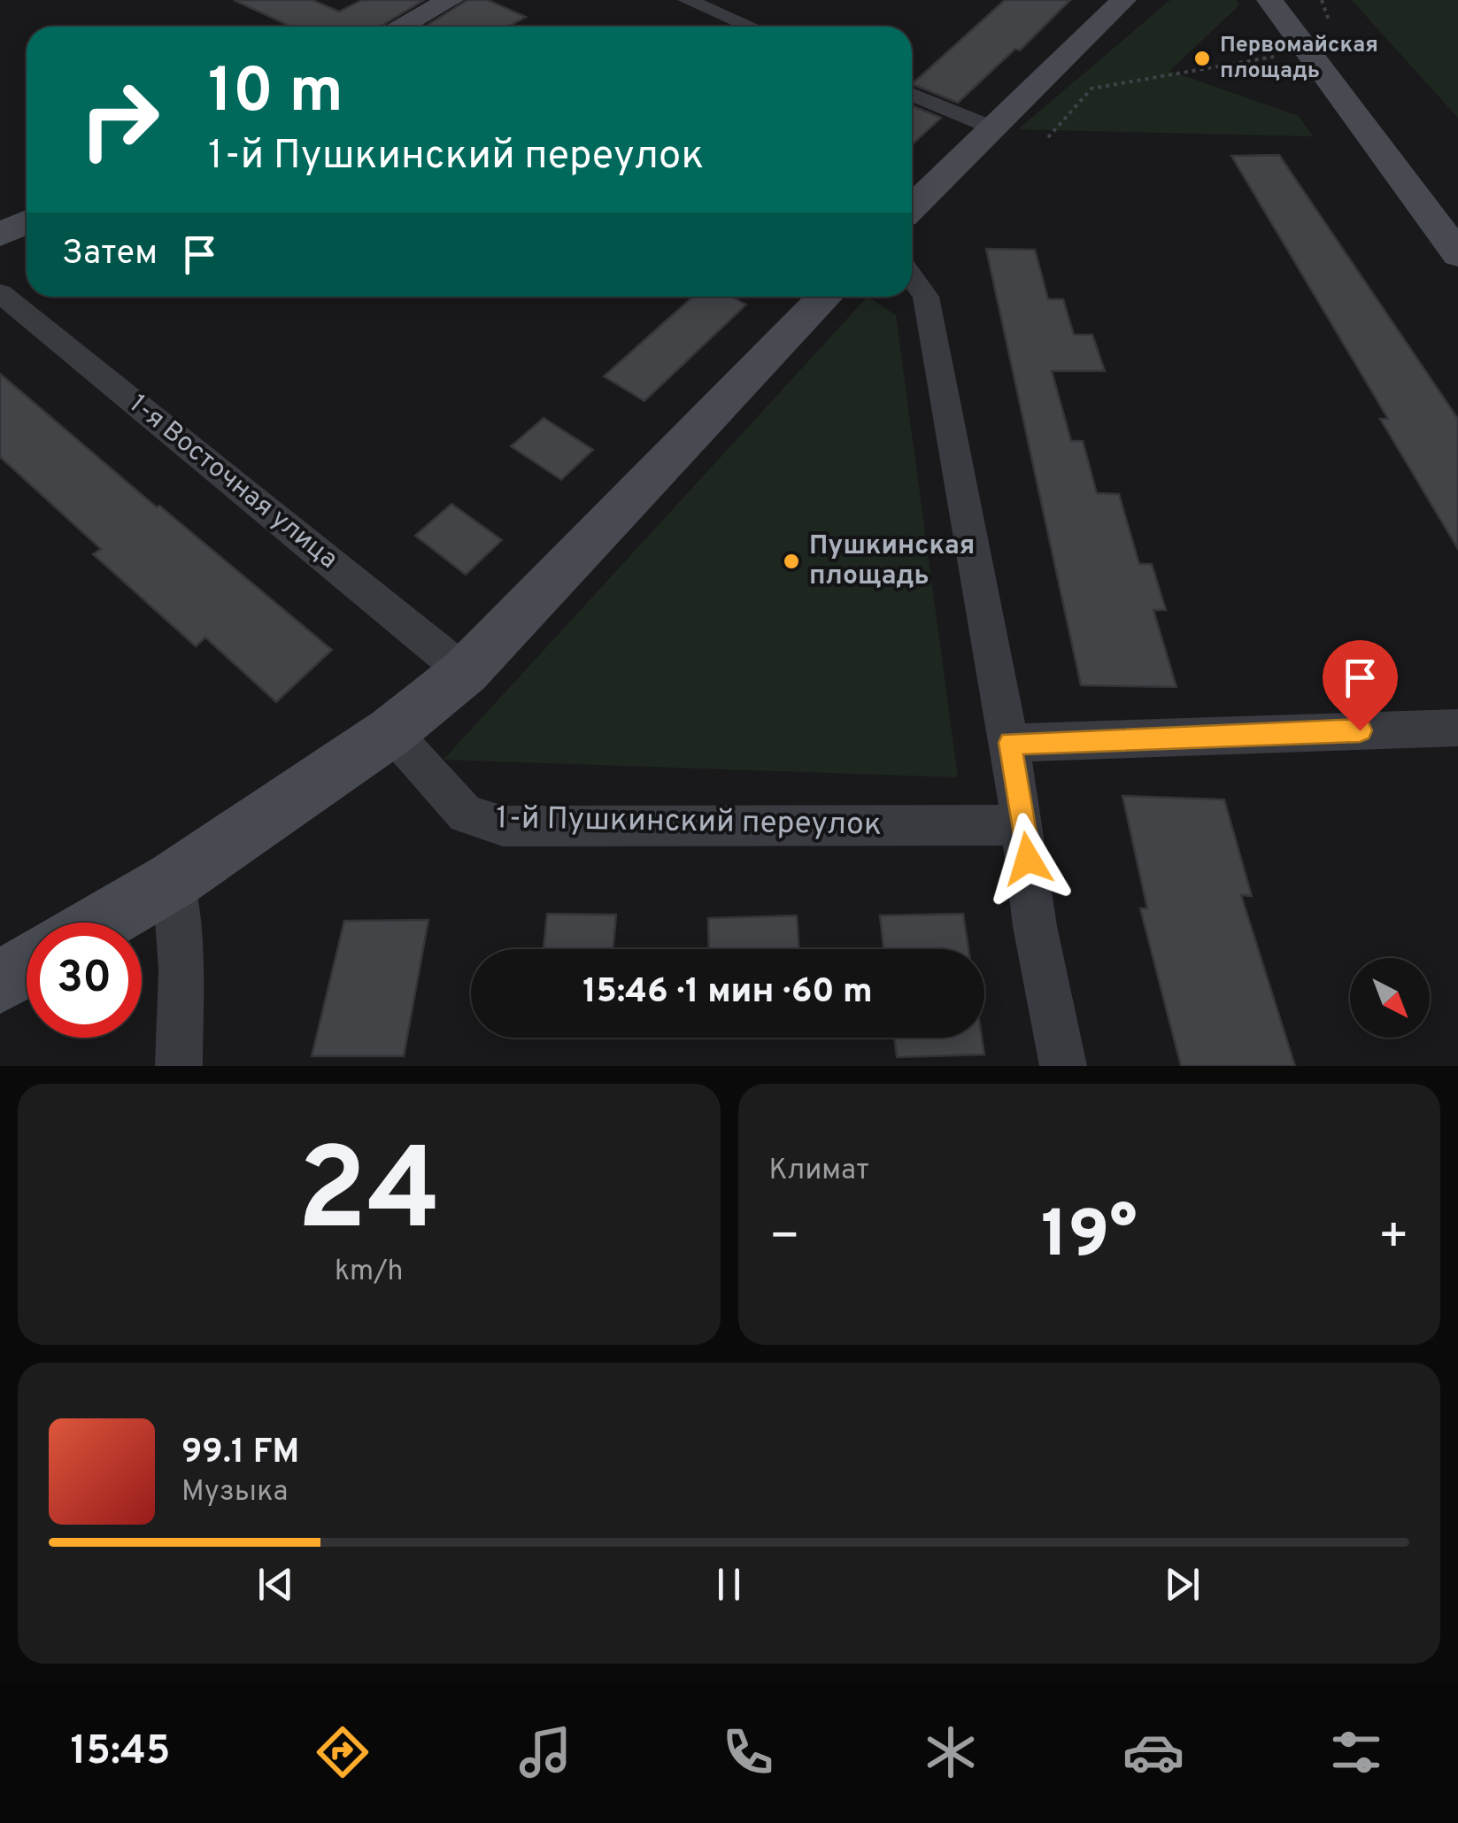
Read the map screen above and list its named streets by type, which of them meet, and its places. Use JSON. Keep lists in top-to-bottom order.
{
  "streets": {
    "street": ["1-я Восточная улица", "1-й Пушкинский переулок"]
  },
  "places": ["Первомайская площадь", "Пушкинская площадь"],
  "north": "bottom right",
  "page": {
    "turn": ["10 m", "1-й Пушкинский переулок"],
    "then": "Затем",
    "limit": "30",
    "trip": "15:46 · 1 мин · 60 m",
    "tile": [
      ["24", "km/h"],
      "Климат"
    ],
    "heat": ["−", "19°", "+"],
    "song": ["99.1 FM", "Музыка"],
    "tabs": "15:45"
  }
}
